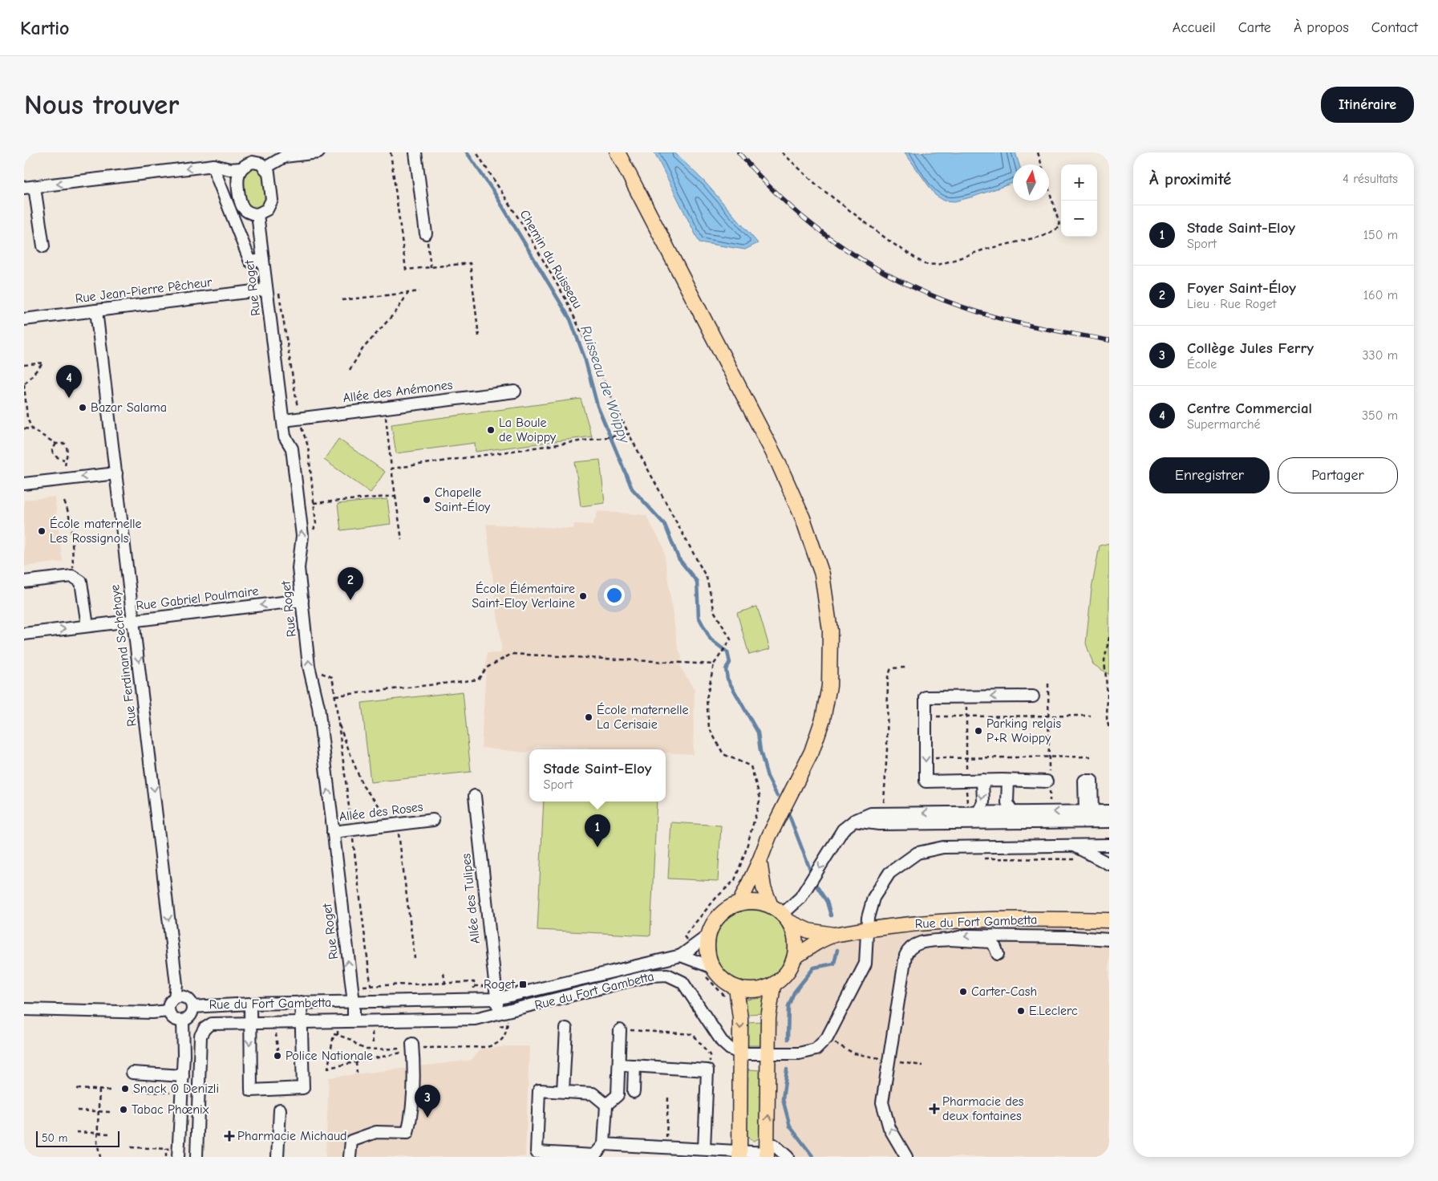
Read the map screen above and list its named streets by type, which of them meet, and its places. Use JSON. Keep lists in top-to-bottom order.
{
  "streets": {
    "main road": ["Rue du Fort Gambetta"],
    "street": [
      "Rue Roget",
      "Rue Jean-Pierre Pêcheur",
      "Allée des Anémones",
      "Rue Gabriel Poulmaire",
      "Rue Ferdinand Sechehaye",
      "Allée des Roses",
      "Allée des Tulipes"
    ],
    "path": ["Chemin du Ruisseau"]
  },
  "crossings": [
    ["Rue Roget", "Rue Jean-Pierre Pêcheur"],
    ["Rue Roget", "Allée des Anémones"],
    ["Rue Roget", "Rue Gabriel Poulmaire"],
    ["Rue Roget", "Allée des Roses"],
    ["Rue Roget", "Rue du Fort Gambetta"],
    ["Rue Jean-Pierre Pêcheur", "Rue Ferdinand Sechehaye"],
    ["Rue Gabriel Poulmaire", "Rue Ferdinand Sechehaye"],
    ["Rue Ferdinand Sechehaye", "Rue du Fort Gambetta"],
    ["Allée des Tulipes", "Rue du Fort Gambetta"]
  ],
  "one_way": ["Rue Roget", "Rue Ferdinand Sechehaye"],
  "water": ["Ruisseau de Woippy"],
  "places": {
    "other": [
      "Bazar Salama",
      "La Boule de Woippy",
      "Chapelle Saint-Éloy",
      "École maternelle Les Rossignols",
      "École Élémentaire Saint-Eloy Verlaine",
      "École maternelle La Cerisaie",
      "Parking relais P+R Woippy",
      "Carter-Cash",
      "E.Leclerc",
      "Police Nationale",
      "Snack O Denizli",
      "Tabac Phœnix"
    ],
    "transit": ["Roget"],
    "health": ["Pharmacie des deux fontaines", "Pharmacie Michaud"]
  },
  "scale_bar": "50 m",
  "north": "top",
  "page": {
    "header": "Kartio",
    "nav": [
      "Accueil",
      "Carte",
      "À propos",
      "Contact"
    ],
    "buttons": [
      "Itinéraire",
      ["Enregistrer", "Partager"]
    ],
    "title": "Nous trouver",
    "heading": ["À proximité", "4 résultats"],
    "map_buttons": ["+", "−"],
    "list": [
      {
        "mark": "1",
        "name": "Stade Saint-Eloy",
        "note": "Sport",
        "value": "150 m"
      },
      {
        "mark": "2",
        "name": "Foyer Saint-Éloy",
        "note": "Lieu · Rue Roget",
        "value": "160 m"
      },
      {
        "mark": "3",
        "name": "Collège Jules Ferry",
        "note": "École",
        "value": "330 m"
      },
      {
        "mark": "4",
        "name": "Centre Commercial",
        "note": "Supermarché",
        "value": "350 m"
      }
    ],
    "pins": [
      "4",
      "2",
      "1",
      "3"
    ],
    "popup": ["Stade Saint-Eloy", "Sport"],
    "scale": "50 m"
  }
}
